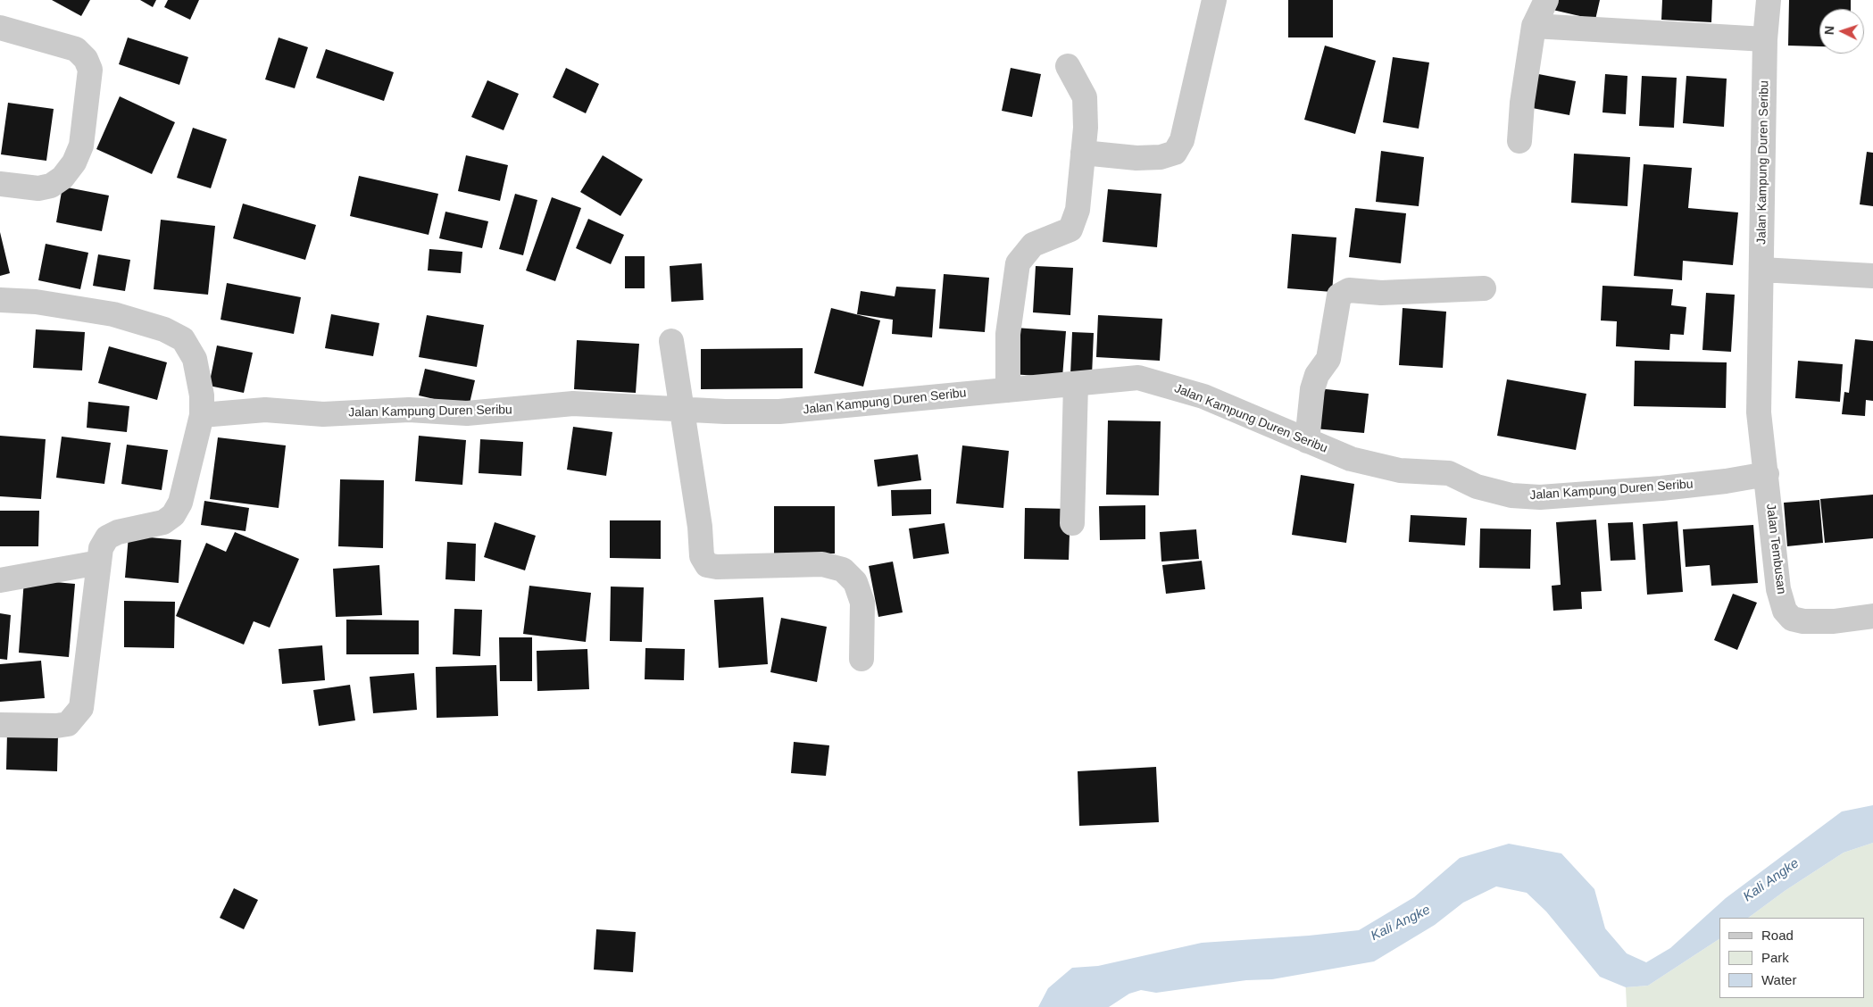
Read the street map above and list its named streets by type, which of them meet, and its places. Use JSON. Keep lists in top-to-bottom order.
{
  "streets": {
    "street": ["Jalan Kampung Duren Seribu", "Jalan Tembusan"]
  },
  "crossings": [
    ["Jalan Kampung Duren Seribu", "Jalan Tembusan"]
  ],
  "water": ["Kali Angke"],
  "legend": ["Road", "Park", "Water"],
  "north": "left"
}
